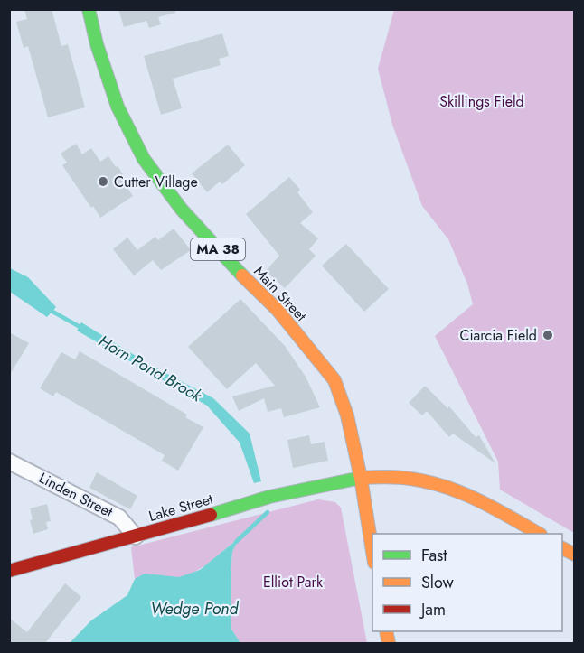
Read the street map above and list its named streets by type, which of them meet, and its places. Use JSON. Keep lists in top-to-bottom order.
{
  "streets": {
    "main road": ["MA 38", "Main Street", "Lake Street"],
    "street": ["Linden Street"]
  },
  "crossings": [
    ["Main Street", "Lake Street"],
    ["Linden Street", "Lake Street"]
  ],
  "water": ["Horn Pond Brook", "Wedge Pond"],
  "parks": ["Skillings Field", "Elliot Park"],
  "places": ["Cutter Village", "Ciarcia Field"],
  "legend": ["Fast", "Slow", "Jam"]
}
